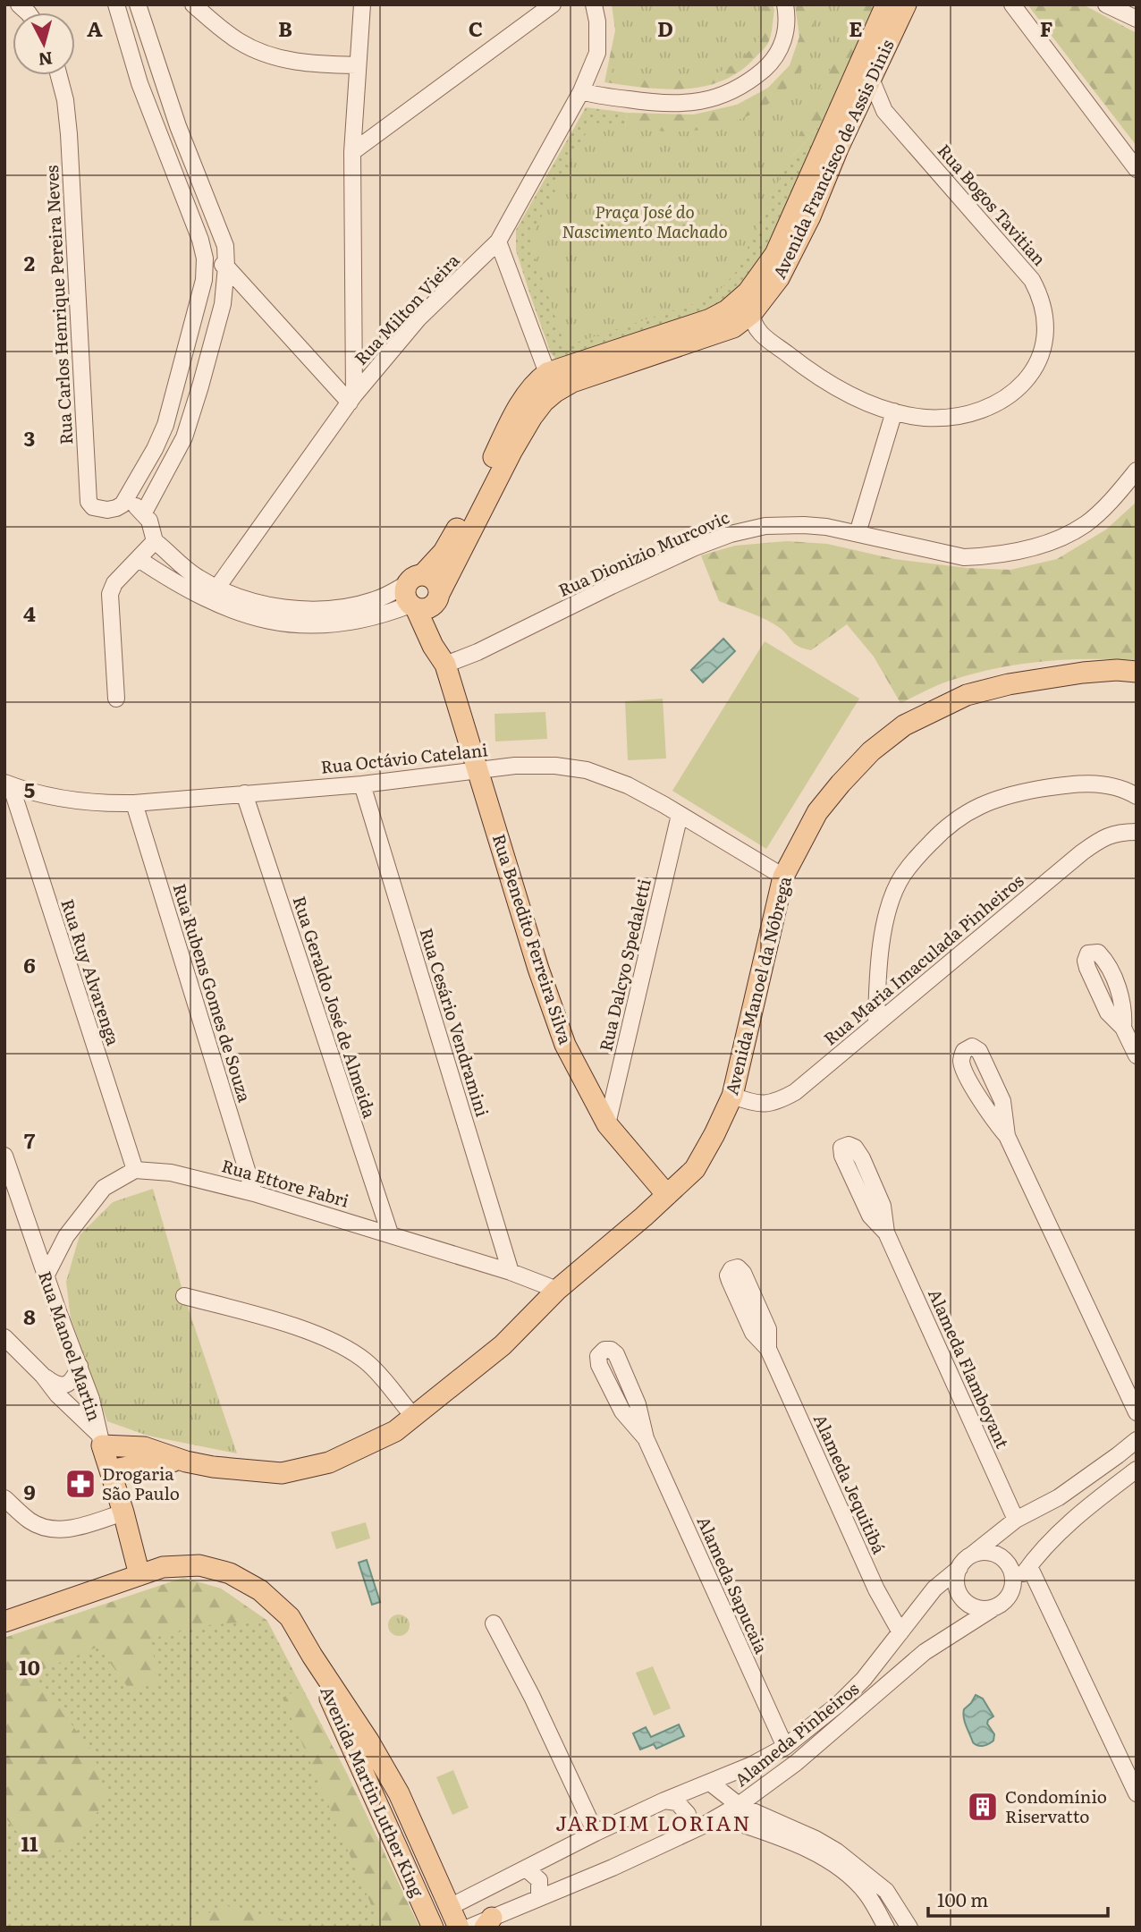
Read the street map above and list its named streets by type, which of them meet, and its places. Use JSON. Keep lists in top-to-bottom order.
{
  "streets": {
    "main road": [
      "Avenida Francisco de Assis Dinis",
      "Rua Benedito Ferreira Silva",
      "Avenida Manoel da Nóbrega",
      "Rua Manoel Martin",
      "Avenida Martin Luther King"
    ],
    "street": [
      "Rua Bogos Tavitian",
      "Rua Carlos Henrique Pereira Neves",
      "Rua Milton Vieira",
      "Rua Dionizio Murcovic",
      "Rua Octávio Catelani",
      "Rua Maria Imaculada Pinheiros",
      "Rua Dalcyo Spedaletti",
      "Rua Ruy Alvarenga",
      "Rua Rubens Gomes de Souza",
      "Rua Geraldo José de Almeida",
      "Rua Cesário Vendramini",
      "Rua Ettore Fabri",
      "Alameda Flamboyant",
      "Alameda Jequitibá",
      "Alameda Sapucaia",
      "Alameda Pinheiros"
    ]
  },
  "crossings": [
    ["Avenida Francisco de Assis Dinis", "Rua Bogos Tavitian"],
    ["Avenida Francisco de Assis Dinis", "Rua Benedito Ferreira Silva"],
    ["Rua Dionizio Murcovic", "Rua Benedito Ferreira Silva"],
    ["Rua Octávio Catelani", "Rua Benedito Ferreira Silva"],
    ["Rua Octávio Catelani", "Rua Dalcyo Spedaletti"],
    ["Rua Octávio Catelani", "Rua Ruy Alvarenga"],
    ["Rua Octávio Catelani", "Avenida Manoel da Nóbrega"],
    ["Rua Octávio Catelani", "Rua Rubens Gomes de Souza"],
    ["Rua Octávio Catelani", "Rua Geraldo José de Almeida"],
    ["Rua Octávio Catelani", "Rua Cesário Vendramini"],
    ["Rua Benedito Ferreira Silva", "Rua Dalcyo Spedaletti"],
    ["Rua Benedito Ferreira Silva", "Avenida Manoel da Nóbrega"],
    ["Rua Maria Imaculada Pinheiros", "Avenida Manoel da Nóbrega"],
    ["Rua Ruy Alvarenga", "Rua Ettore Fabri"],
    ["Avenida Manoel da Nóbrega", "Rua Ettore Fabri"],
    ["Avenida Manoel da Nóbrega", "Rua Manoel Martin"],
    ["Rua Rubens Gomes de Souza", "Rua Ettore Fabri"],
    ["Rua Geraldo José de Almeida", "Rua Ettore Fabri"],
    ["Rua Cesário Vendramini", "Rua Ettore Fabri"],
    ["Rua Manoel Martin", "Avenida Martin Luther King"],
    ["Alameda Jequitibá", "Alameda Pinheiros"],
    ["Alameda Sapucaia", "Alameda Pinheiros"],
    ["Alameda Pinheiros", "Avenida Martin Luther King"]
  ],
  "districts": ["JARDIM LORIAN"],
  "parks": ["Praça José do Nascimento Machado"],
  "places": {
    "pharmacy": ["Drogaria São Paulo"],
    "building": ["Condomínio Riservatto"]
  },
  "scale_bar": "100 m",
  "north": "bottom",
  "grid": {
    "columns": [
      "A",
      "B",
      "C",
      "D",
      "E",
      "F"
    ],
    "rows": [
      "2",
      "3",
      "4",
      "5",
      "6",
      "7",
      "8",
      "9",
      "10",
      "11"
    ]
  }
}
